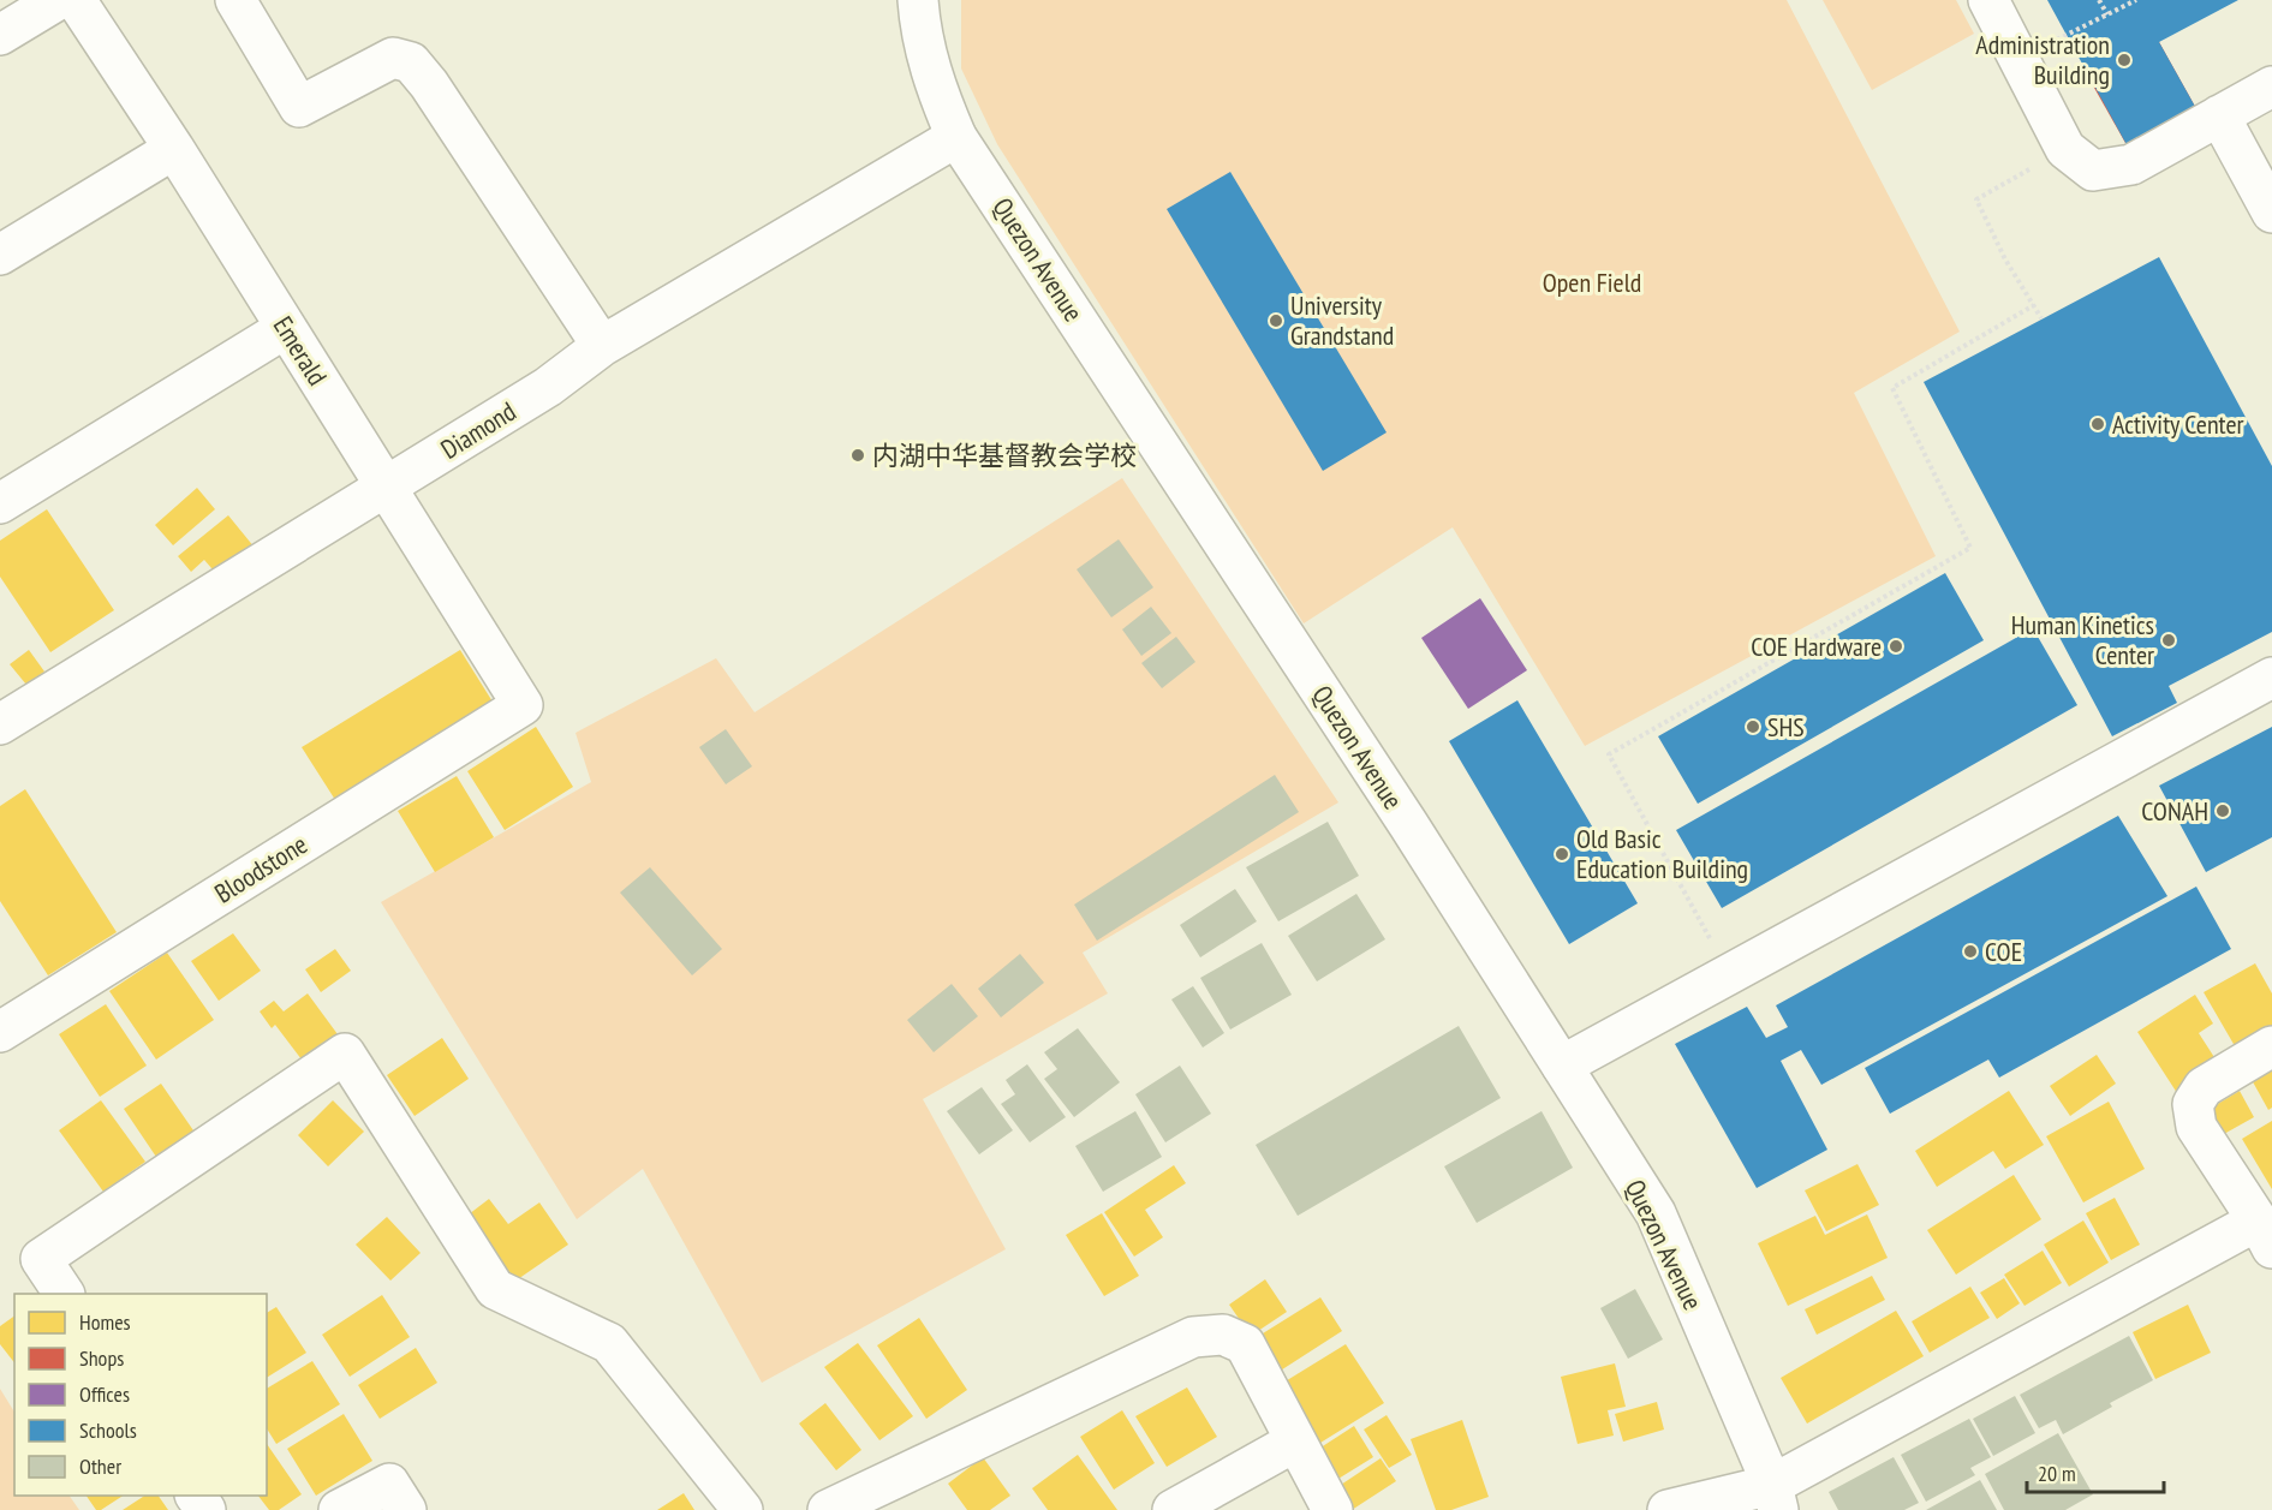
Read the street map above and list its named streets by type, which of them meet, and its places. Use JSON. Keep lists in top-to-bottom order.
{
  "streets": {
    "street": [
      "Quezon Avenue",
      "Emerald",
      "Diamond",
      "Bloodstone"
    ]
  },
  "crossings": [
    ["Quezon Avenue", "Diamond"],
    ["Emerald", "Diamond"],
    ["Emerald", "Bloodstone"]
  ],
  "parks": ["Open Field"],
  "places": [
    "Administration Building",
    "University Grandstand",
    "Activity Center",
    "内湖中华基督教会学校",
    "Human Kinetics Center",
    "COE Hardware",
    "SHS",
    "CONAH",
    "Old Basic Education Building",
    "COE"
  ],
  "legend": [
    "Homes",
    "Shops",
    "Offices",
    "Schools",
    "Other"
  ],
  "scale_bar": "20 m"
}
